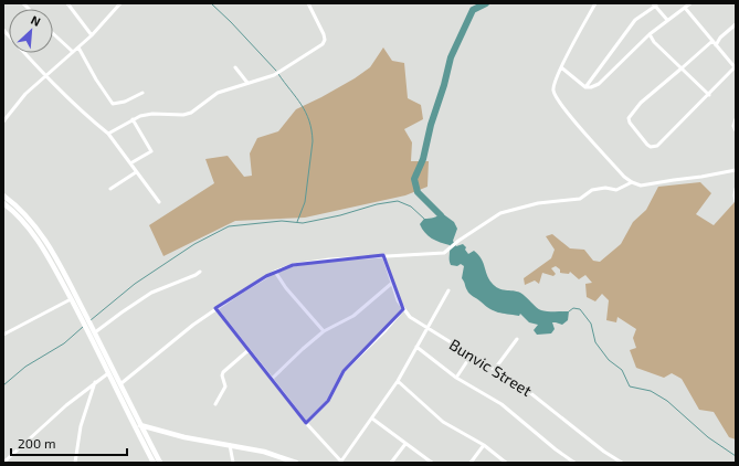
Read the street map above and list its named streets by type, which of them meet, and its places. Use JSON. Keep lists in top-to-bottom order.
{
  "streets": {
    "street": ["Bunvic Street"]
  },
  "scale_bar": "200 m",
  "north": "top right"
}
